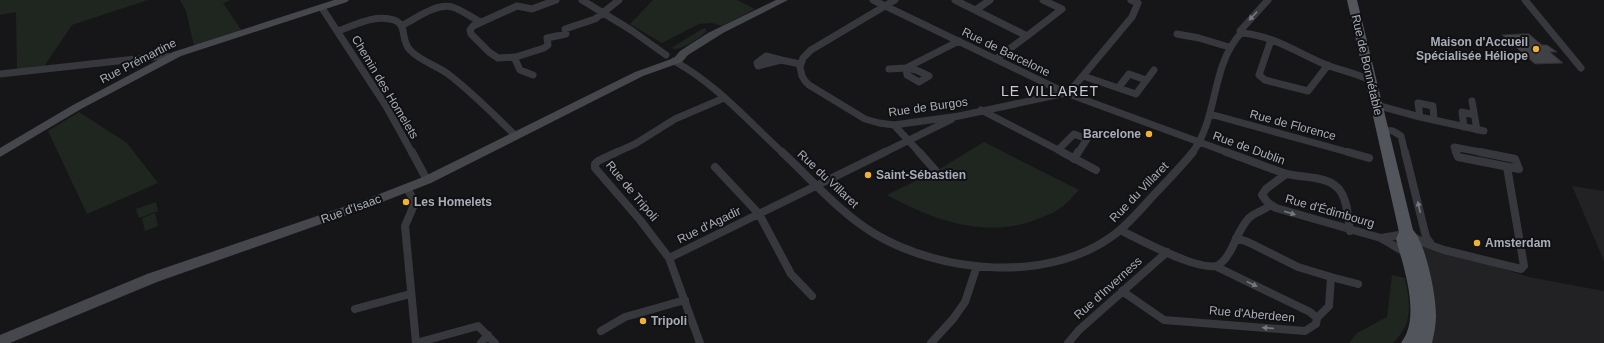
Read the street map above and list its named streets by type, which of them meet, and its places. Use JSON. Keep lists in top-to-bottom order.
{
  "streets": {
    "main road": ["Rue de Bonnétable"],
    "street": [
      "Rue de Barcelone",
      "Rue Prémartine",
      "Chemin des Homelets",
      "Rue de Burgos",
      "Rue de Florence",
      "Rue de Dublin",
      "Rue du Villaret",
      "Rue de Tripoli",
      "Rue d'Isaac",
      "Rue d'Édimbourg",
      "Rue d'Agadir",
      "Rue d'Inverness",
      "Rue d'Aberdeen"
    ]
  },
  "crossings": [
    ["Rue de Barcelone", "Rue de Burgos"],
    ["Rue de Barcelone", "Rue de Dublin"],
    ["Rue de Barcelone", "Rue du Villaret"],
    ["Rue Prémartine", "Chemin des Homelets"],
    ["Rue de Bonnétable", "Rue d'Édimbourg"],
    ["Chemin des Homelets", "Rue d'Isaac"],
    ["Rue de Burgos", "Rue d'Agadir"],
    ["Rue de Florence", "Rue du Villaret"],
    ["Rue de Dublin", "Rue du Villaret"],
    ["Rue de Dublin", "Rue d'Édimbourg"],
    ["Rue du Villaret", "Rue de Tripoli"],
    ["Rue du Villaret", "Rue d'Isaac"],
    ["Rue du Villaret", "Rue d'Agadir"],
    ["Rue de Tripoli", "Rue d'Agadir"],
    ["Rue d'Inverness", "Rue d'Aberdeen"]
  ],
  "districts": ["LE VILLARET"],
  "places": [
    "Maison d'Accueil Spécialisée Héliope",
    "Barcelone",
    "Saint-Sébastien",
    "Les Homelets",
    "Amsterdam",
    "Tripoli"
  ]
}
